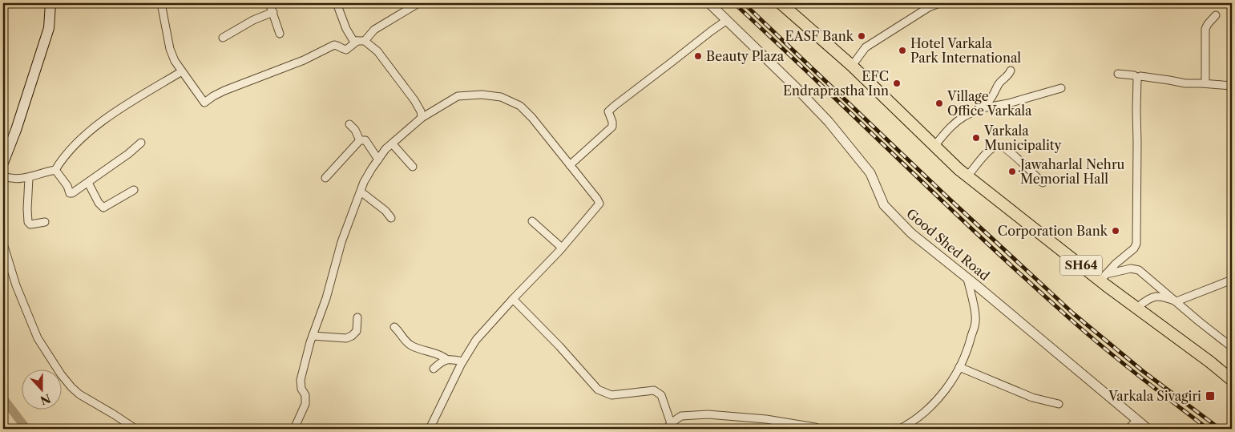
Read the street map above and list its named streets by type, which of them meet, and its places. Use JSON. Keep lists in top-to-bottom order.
{
  "streets": {
    "main road": ["SH64"],
    "street": ["Good Shed Road"]
  },
  "places": {
    "other": [
      "EASF Bank",
      "Hotel Varkala Park International",
      "Beauty Plaza",
      "EFC Endraprastha Inn",
      "Village Office Varkala",
      "Varkala Municipality",
      "Jawaharlal Nehru Memorial Hall",
      "Corporation Bank"
    ],
    "transit": ["Varkala Sivagiri"]
  },
  "north": "bottom"
}
